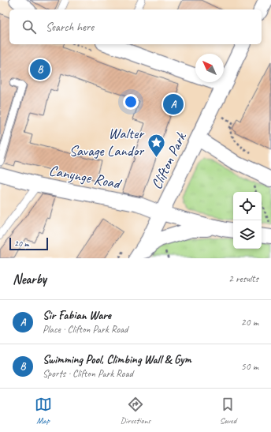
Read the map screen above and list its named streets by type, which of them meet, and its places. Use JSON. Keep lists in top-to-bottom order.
{
  "streets": {
    "street": ["Clifton Park", "Canynge Road"]
  },
  "crossings": [
    ["Clifton Park", "Canynge Road"]
  ],
  "places": {
    "place": ["Walter Savage Landor"]
  },
  "scale_bar": "20 m",
  "north": "top left",
  "page": {
    "search": "Search here",
    "pins": ["B", "A"],
    "scale": "20 m",
    "heading": ["Nearby", "2 results"],
    "list": [
      {
        "mark": "A",
        "name": "Sir Fabian Ware",
        "note": "Place · Clifton Park Road",
        "value": "20 m"
      },
      {
        "mark": "B",
        "name": "Swimming Pool, Climbing Wall & Gym",
        "note": "Sports · Clifton Park Road",
        "value": "50 m"
      }
    ],
    "nav": ["Map", "Directions", "Saved"]
  }
}
